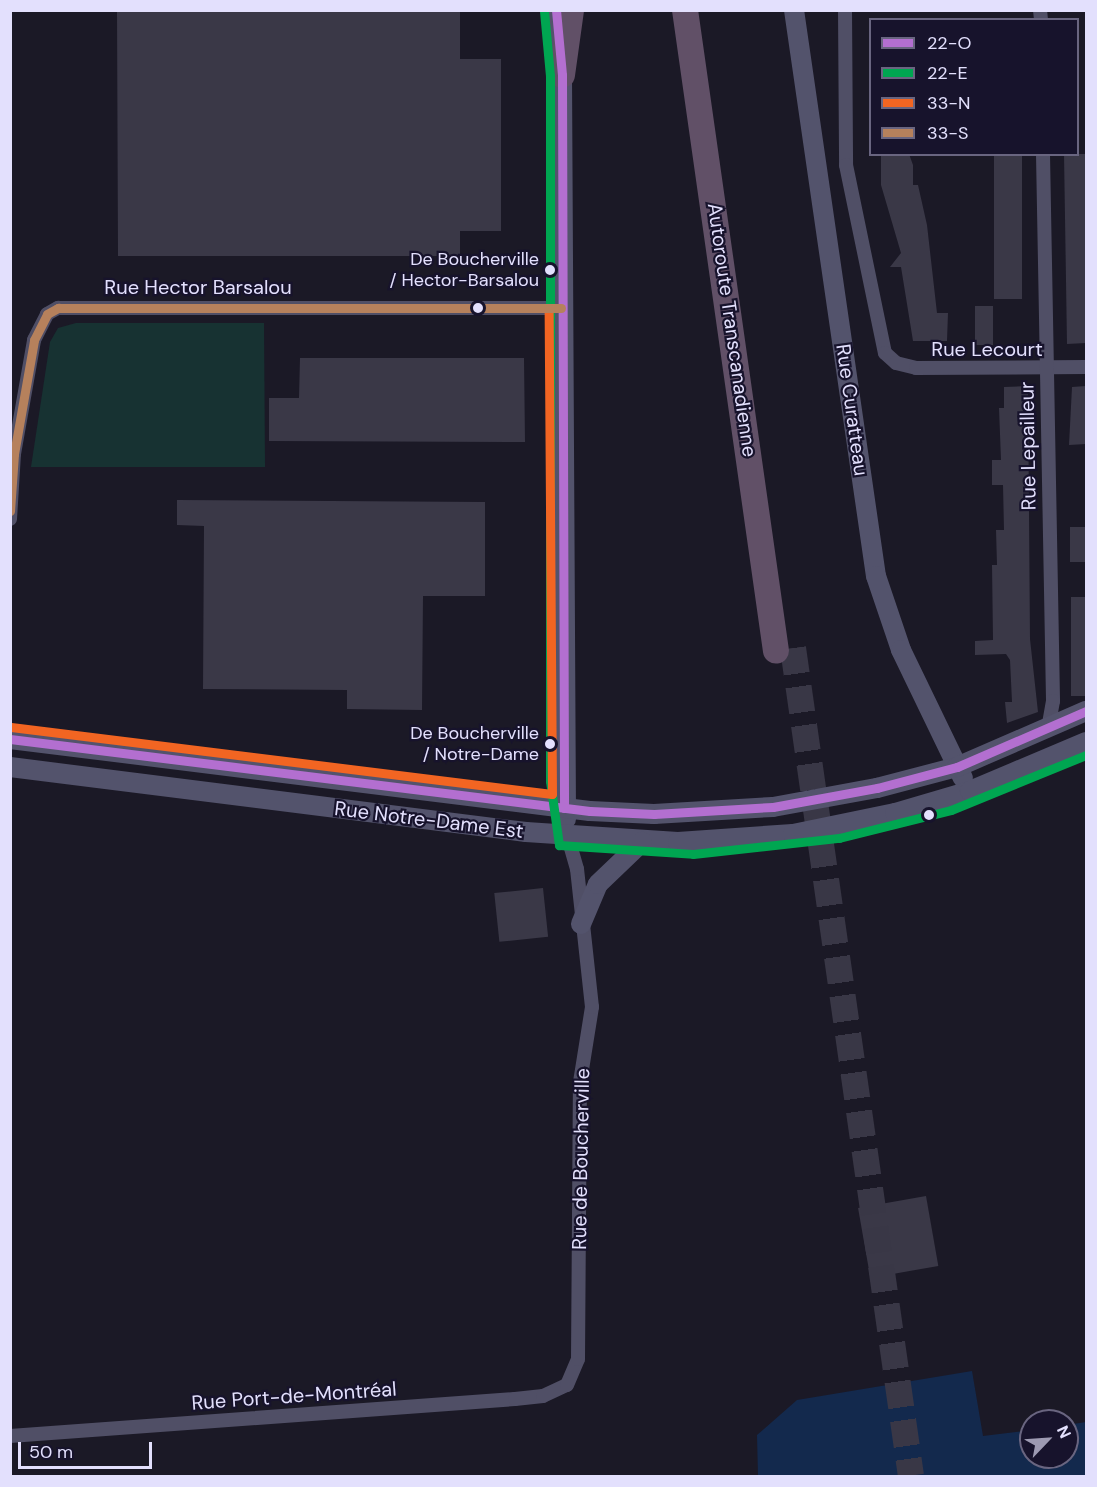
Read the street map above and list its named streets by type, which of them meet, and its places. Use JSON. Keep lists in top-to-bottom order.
{
  "streets": {
    "highway": ["Autoroute Transcanadienne"],
    "main road": ["Rue Curatteau", "Rue Notre-Dame Est", "Rue de Boucherville"],
    "street": [
      "Rue Hector Barsalou",
      "Rue Lecourt",
      "Rue Lepailleur",
      "Rue Port-de-Montréal"
    ]
  },
  "crossings": [
    ["Rue Hector Barsalou", "Rue de Boucherville"],
    ["Rue Lecourt", "Rue Curatteau"],
    ["Rue Lecourt", "Rue Lepailleur"],
    ["Rue Curatteau", "Rue Notre-Dame Est"],
    ["Rue Lepailleur", "Rue Notre-Dame Est"],
    ["Rue Notre-Dame Est", "Rue de Boucherville"],
    ["Rue de Boucherville", "Rue Port-de-Montréal"]
  ],
  "places": ["De Boucherville / Hector-Barsalou", "De Boucherville / Notre-Dame"],
  "lines": [
    "transit line 22-O",
    "transit line 22-E",
    "transit line 33-N",
    "transit line 33-S"
  ],
  "legend": [
    "22-O",
    "22-E",
    "33-N",
    "33-S"
  ],
  "scale_bar": "50 m",
  "north": "top right"
}
